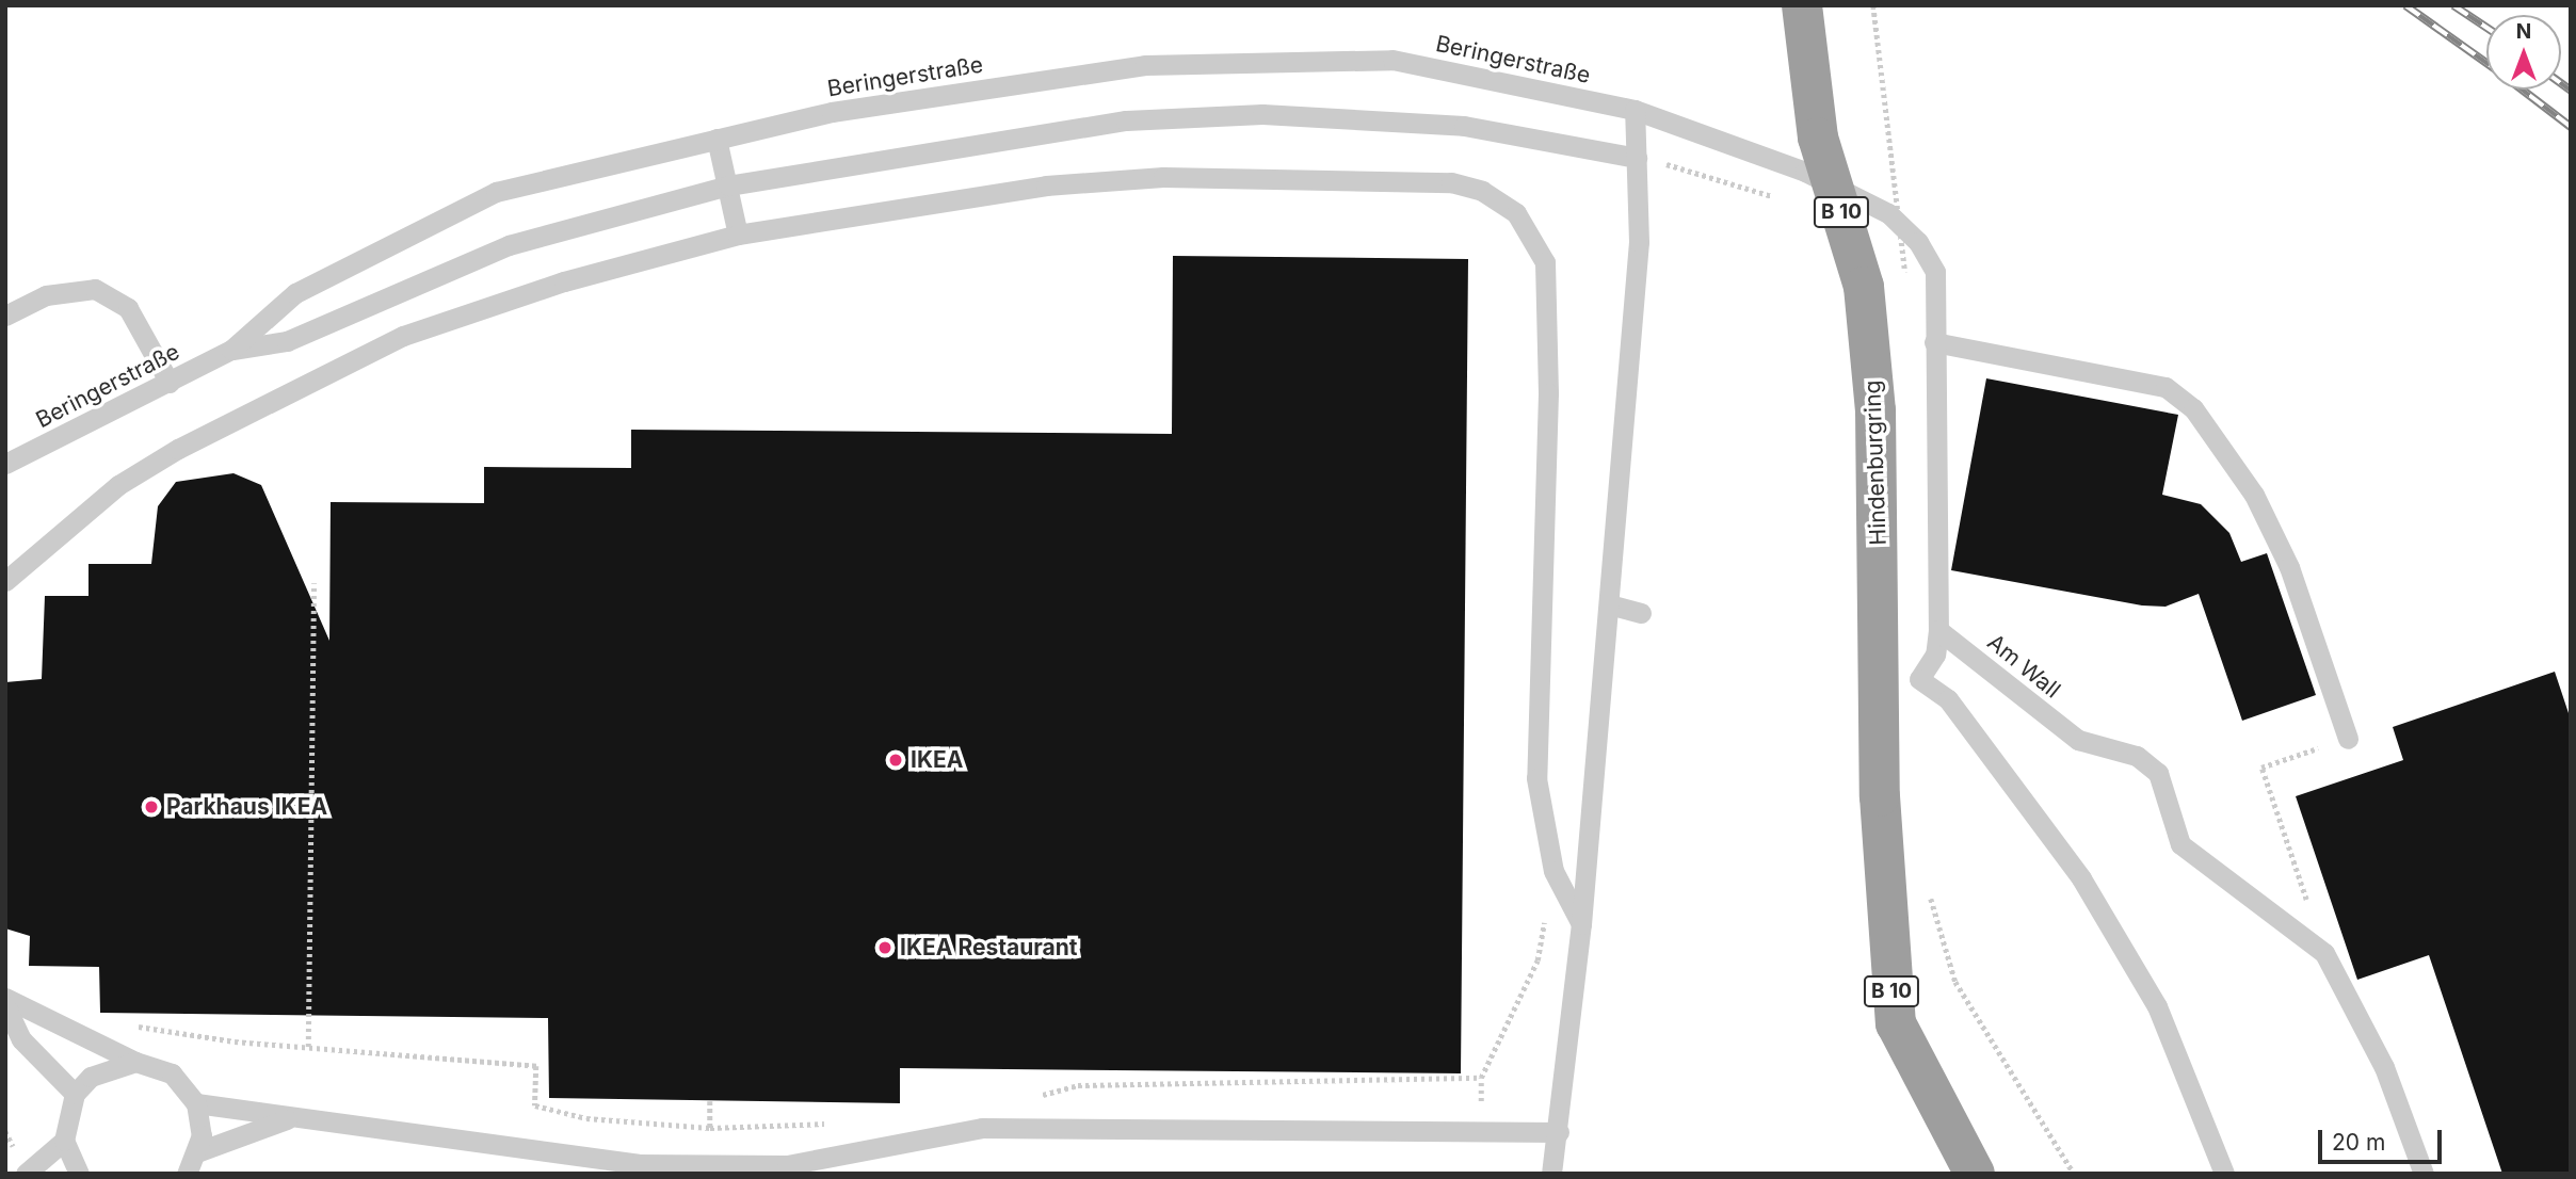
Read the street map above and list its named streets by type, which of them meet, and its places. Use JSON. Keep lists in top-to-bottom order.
{
  "streets": {
    "highway": ["B 10", "Hindenburgring"],
    "lane": ["Beringerstraße", "Am Wall"]
  },
  "crossings": [
    ["Beringerstraße", "Am Wall"]
  ],
  "places": ["IKEA", "Parkhaus IKEA", "IKEA Restaurant"],
  "scale_bar": "20 m",
  "north": "top"
}
